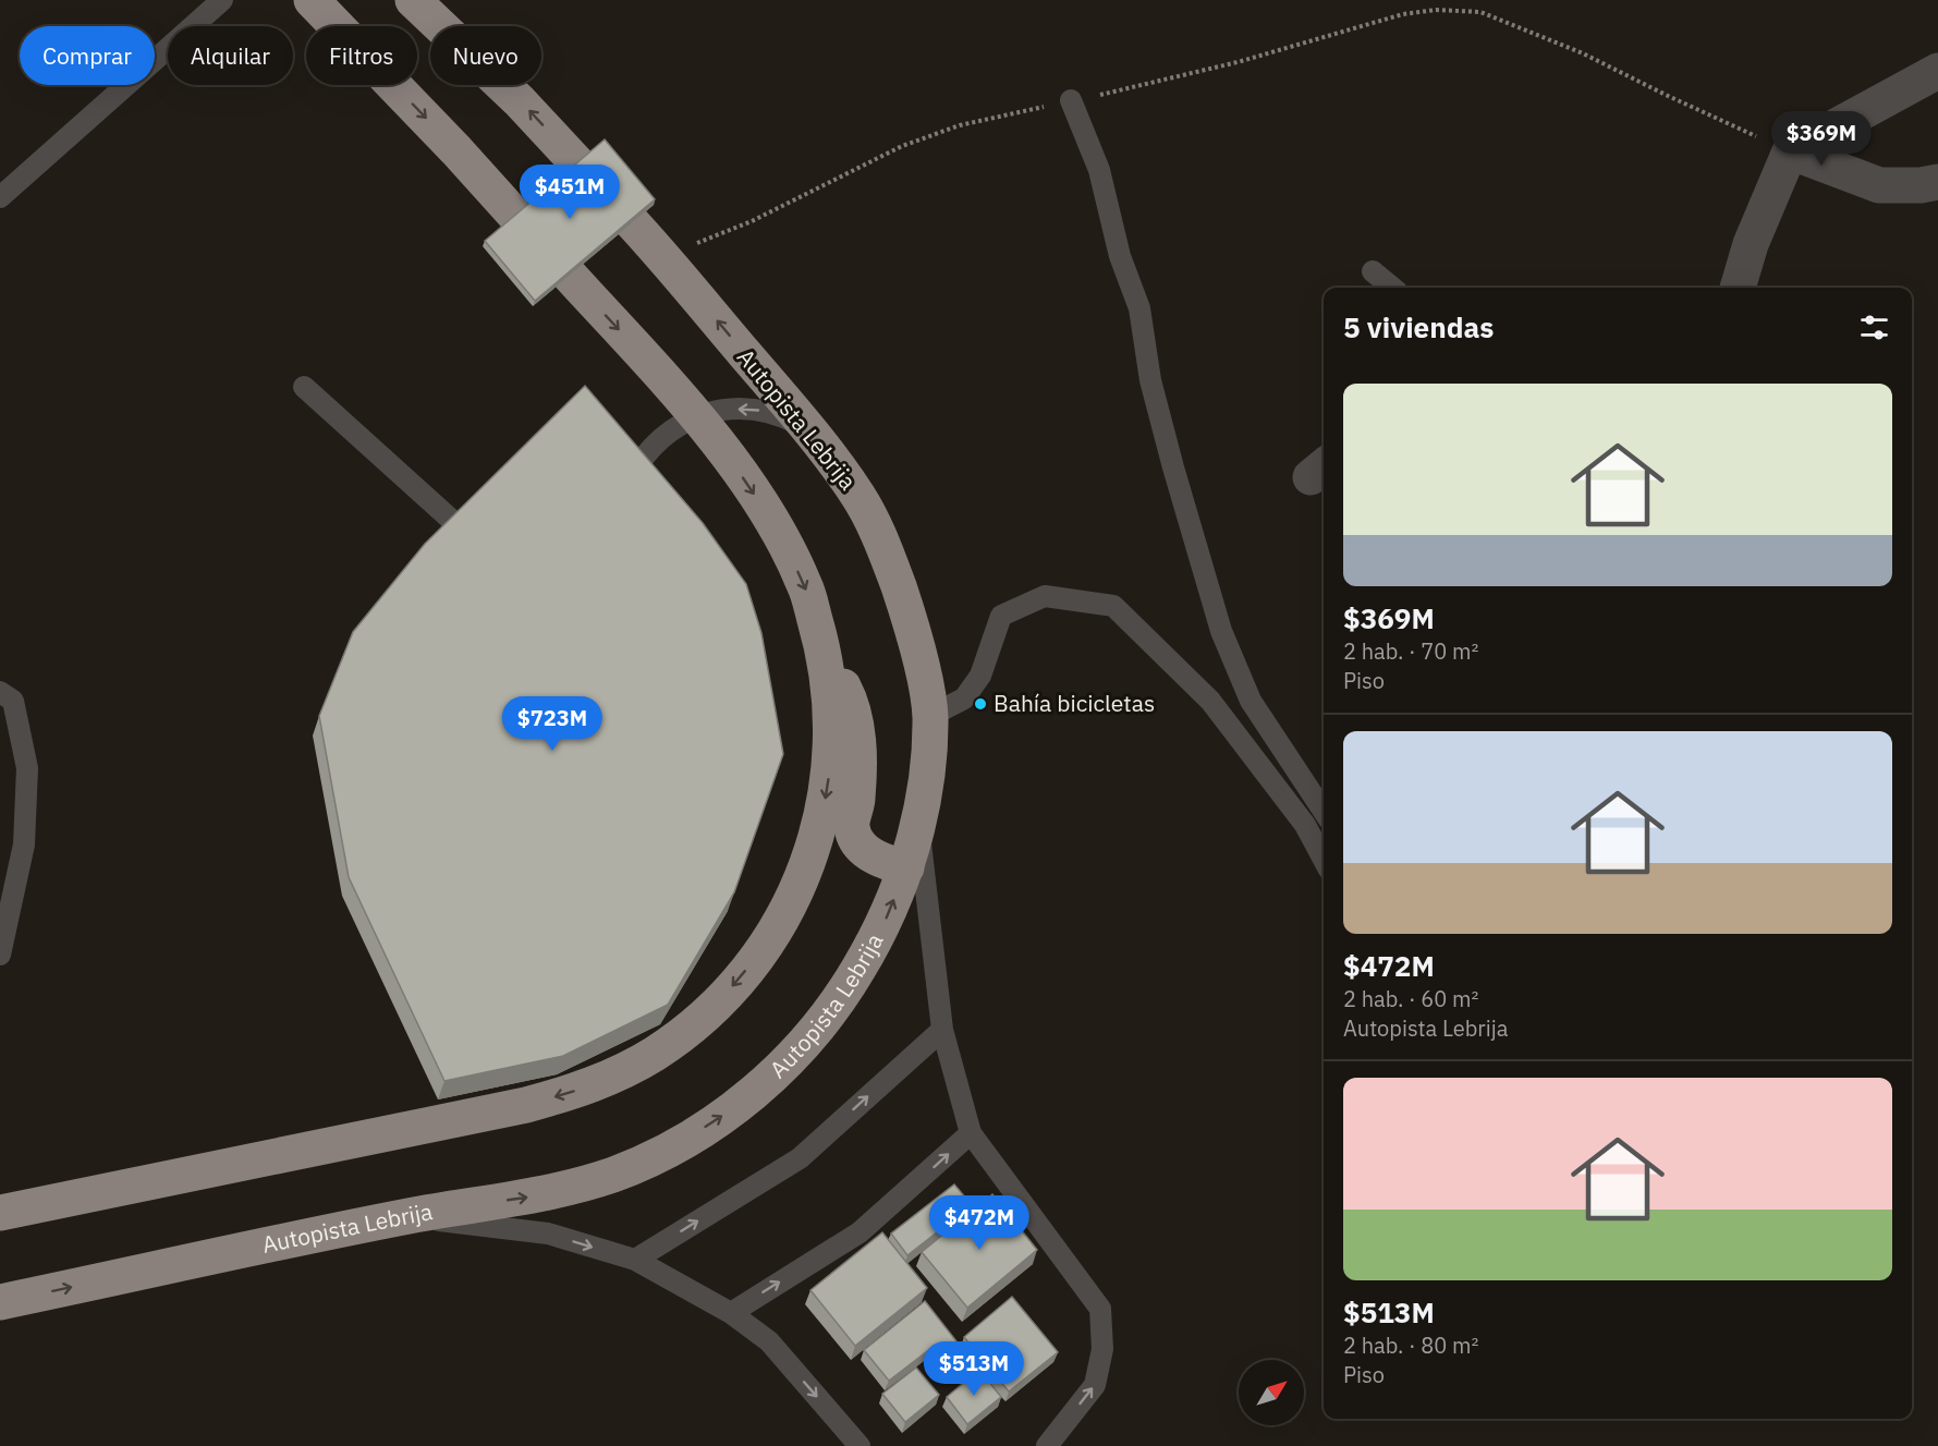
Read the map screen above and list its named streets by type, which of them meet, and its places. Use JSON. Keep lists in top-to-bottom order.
{
  "streets": {
    "highway": ["Autopista Lebrija"]
  },
  "places": ["Bahía bicicletas"],
  "north": "top right",
  "page": {
    "chip": [
      "Comprar",
      "Alquilar",
      "Filtros",
      "Nuevo"
    ],
    "price": [
      "$369M",
      "$451M",
      "$723M",
      "$472M",
      "$513M"
    ],
    "heading": "5 viviendas",
    "list": [
      {
        "name": "$369M",
        "note": "2 hab. · 70 m² · Piso"
      },
      {
        "name": "$472M",
        "note": "2 hab. · 60 m² · Autopista Lebrija"
      },
      {
        "name": "$513M",
        "note": "2 hab. · 80 m² · Piso"
      }
    ]
  }
}
